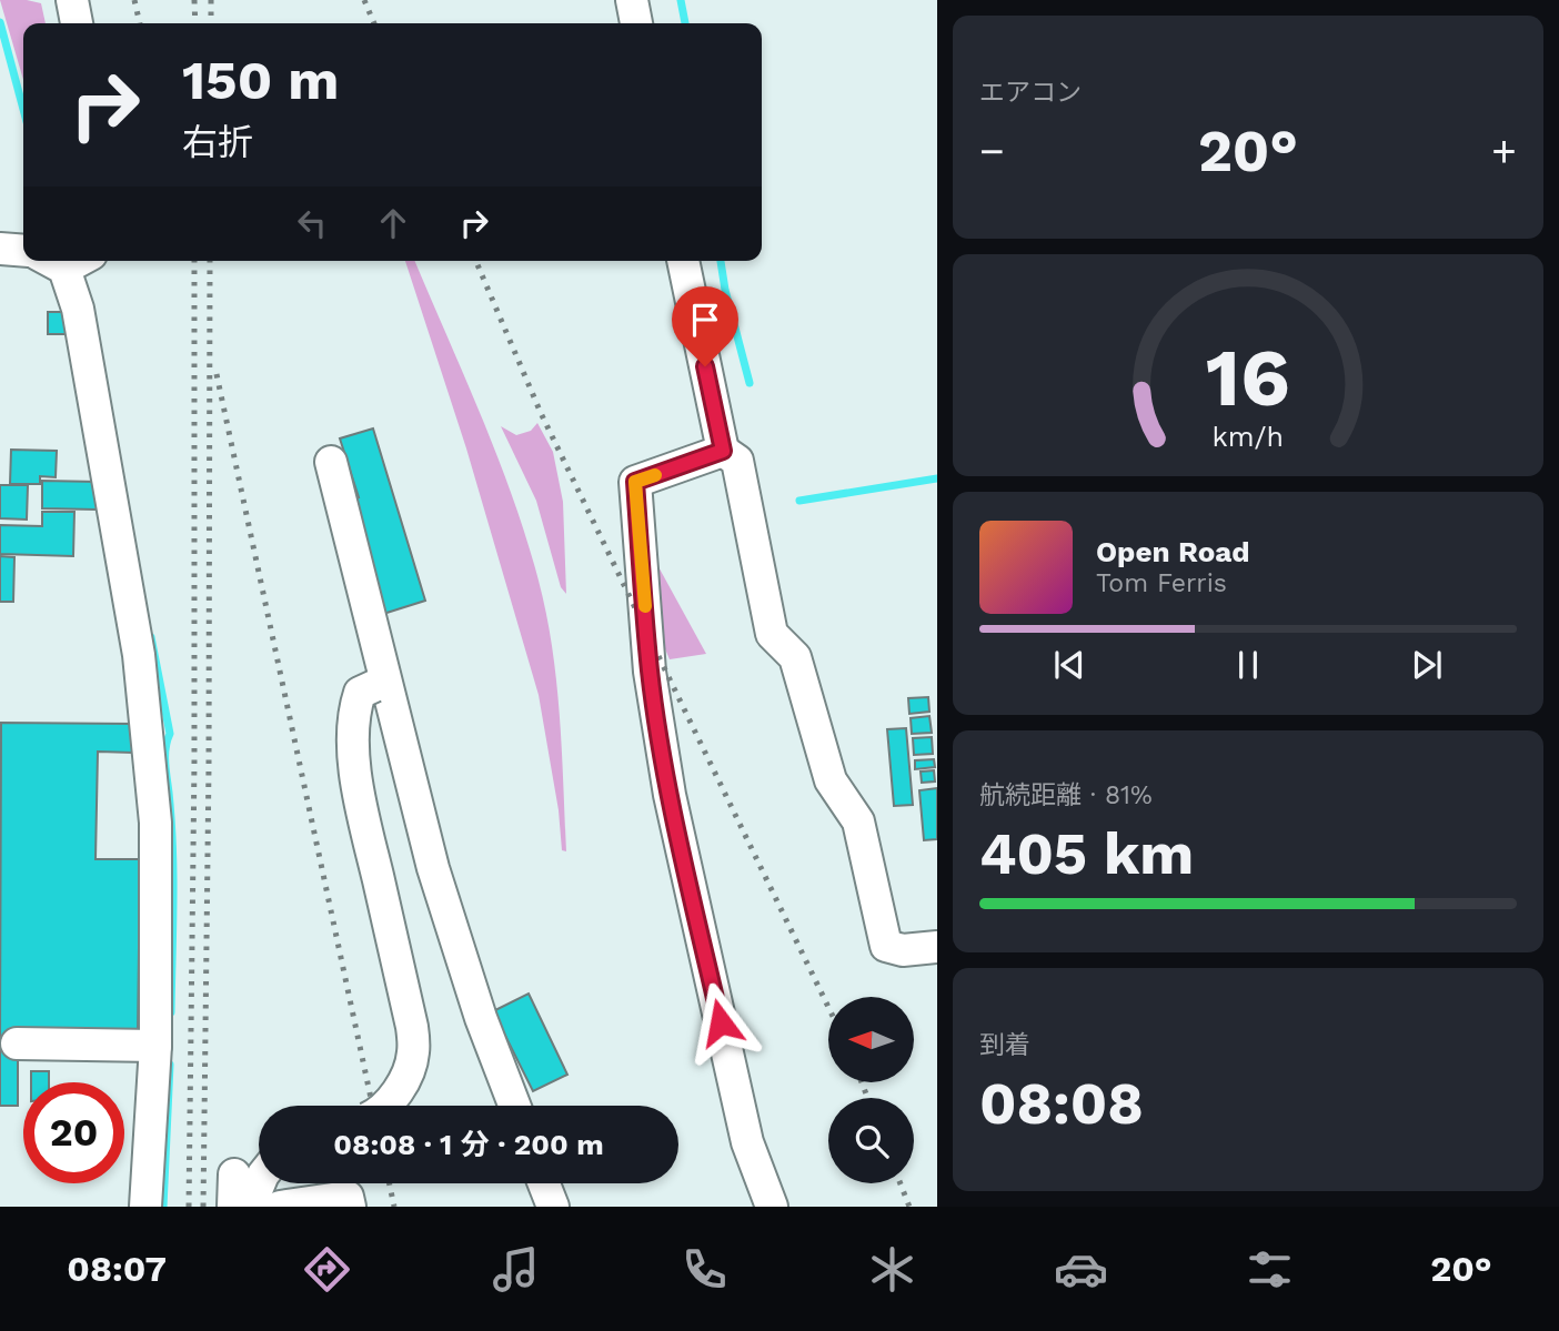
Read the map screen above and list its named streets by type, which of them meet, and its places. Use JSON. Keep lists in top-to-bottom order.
{
  "north": "left",
  "page": {
    "tile": [
      "エアコン",
      ["航続距離 · 81%", "405 km"],
      ["到着", "08:08"]
    ],
    "turn": ["150 m", "右折"],
    "heat": ["−", "20°", "+"],
    "song": ["Open Road", "Tom Ferris"],
    "limit": "20",
    "trip": "08:08 · 1 分 · 200 m",
    "tabs": ["08:07", "20°"],
    "gauge": ["16", "km/h"]
  }
}
